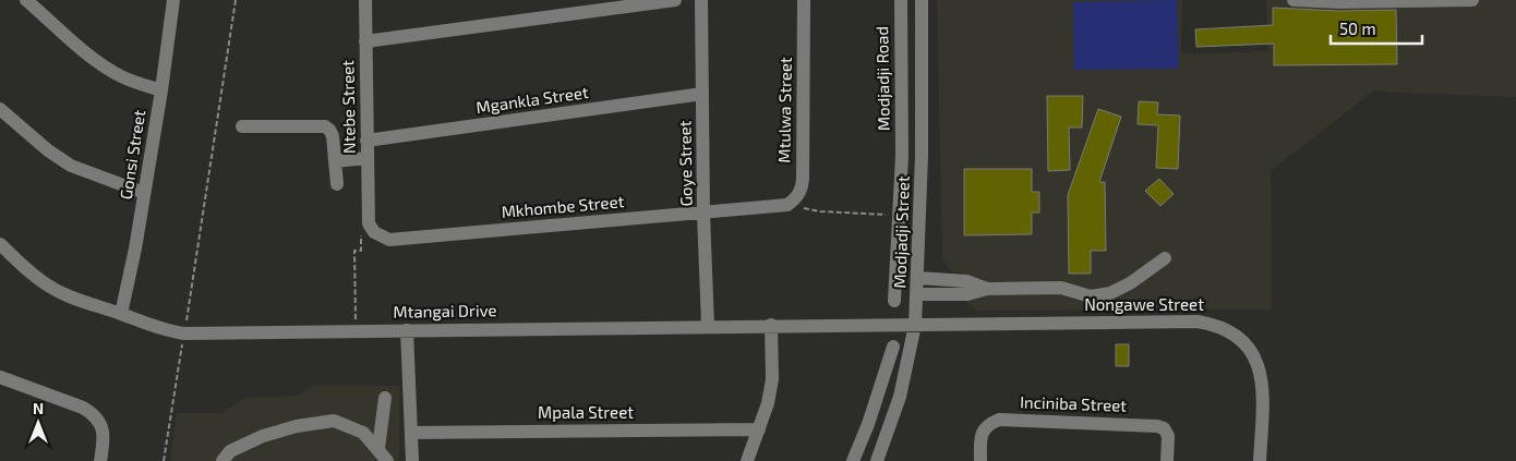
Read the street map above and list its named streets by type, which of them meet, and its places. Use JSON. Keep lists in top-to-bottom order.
{
  "streets": {
    "street": [
      "Modjadji Road",
      "Mgankla Street",
      "Ntebe Street",
      "Mtulwa Street",
      "Gonsi Street",
      "Goye Street",
      "Mkhombe Street",
      "Modjadji Street",
      "Nongawe Street",
      "Mtangai Drive",
      "Inciniba Street",
      "Mpala Street"
    ]
  },
  "crossings": [
    ["Mgankla Street", "Ntebe Street"],
    ["Mgankla Street", "Goye Street"],
    ["Ntebe Street", "Mkhombe Street"],
    ["Mtulwa Street", "Mkhombe Street"],
    ["Gonsi Street", "Mtangai Drive"],
    ["Goye Street", "Mkhombe Street"],
    ["Goye Street", "Mtangai Drive"],
    ["Modjadji Street", "Nongawe Street"],
    ["Modjadji Street", "Mtangai Drive"],
    ["Nongawe Street", "Mtangai Drive"]
  ],
  "scale_bar": "50 m",
  "north": "top"
}
